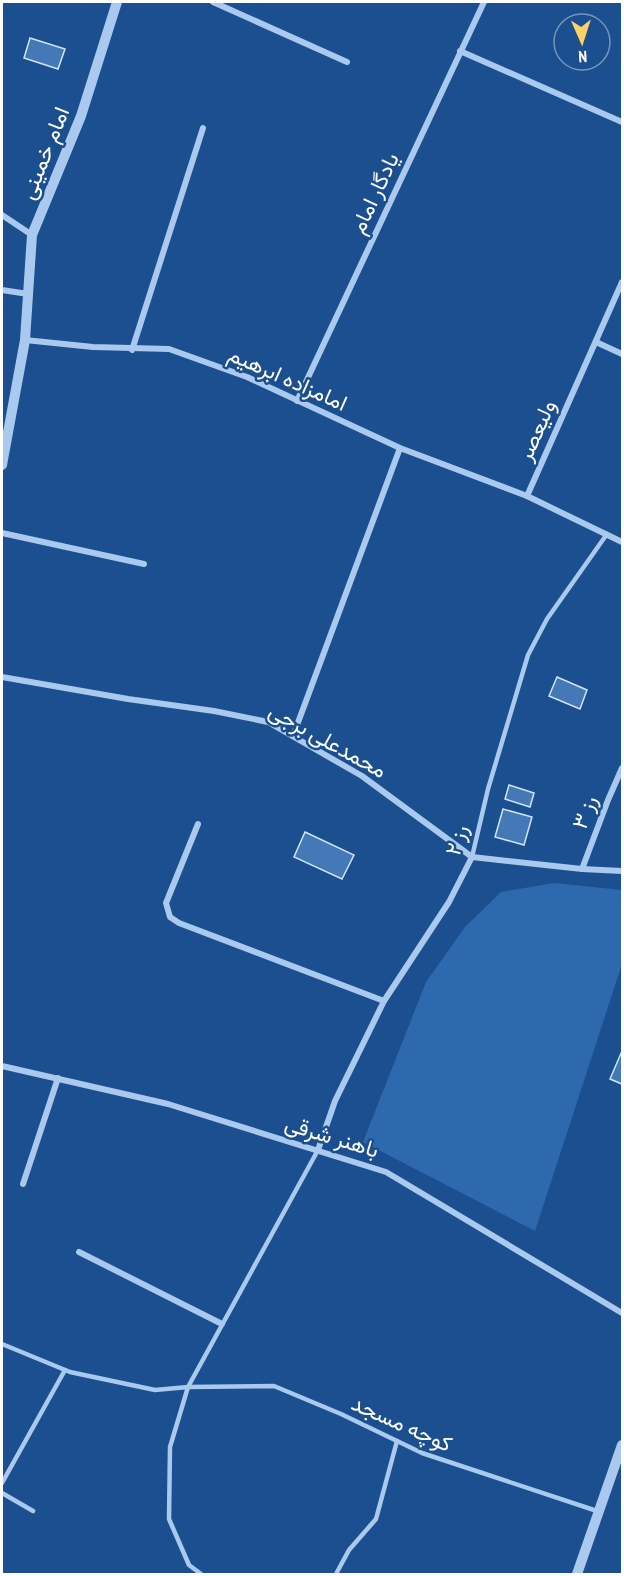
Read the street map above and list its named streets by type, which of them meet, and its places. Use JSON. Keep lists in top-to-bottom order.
{
  "streets": {
    "street": [
      "امام خمینی",
      "یادگار امام",
      "امامزاده ابرهیم",
      "ولیعصر",
      "محمدعلی برجی",
      "رز ۳",
      "رز ۲",
      "باهنر شرقی"
    ],
    "lane": ["کوچه مسجد"]
  },
  "crossings": [
    ["امام خمینی", "امامزاده ابرهیم"],
    ["یادگار امام", "امامزاده ابرهیم"],
    ["امامزاده ابرهیم", "ولیعصر"],
    ["ولیعصر", "رز ۲"],
    ["محمدعلی برجی", "رز ۲"],
    ["رز ۲", "باهنر شرقی"]
  ],
  "north": "bottom"
}
